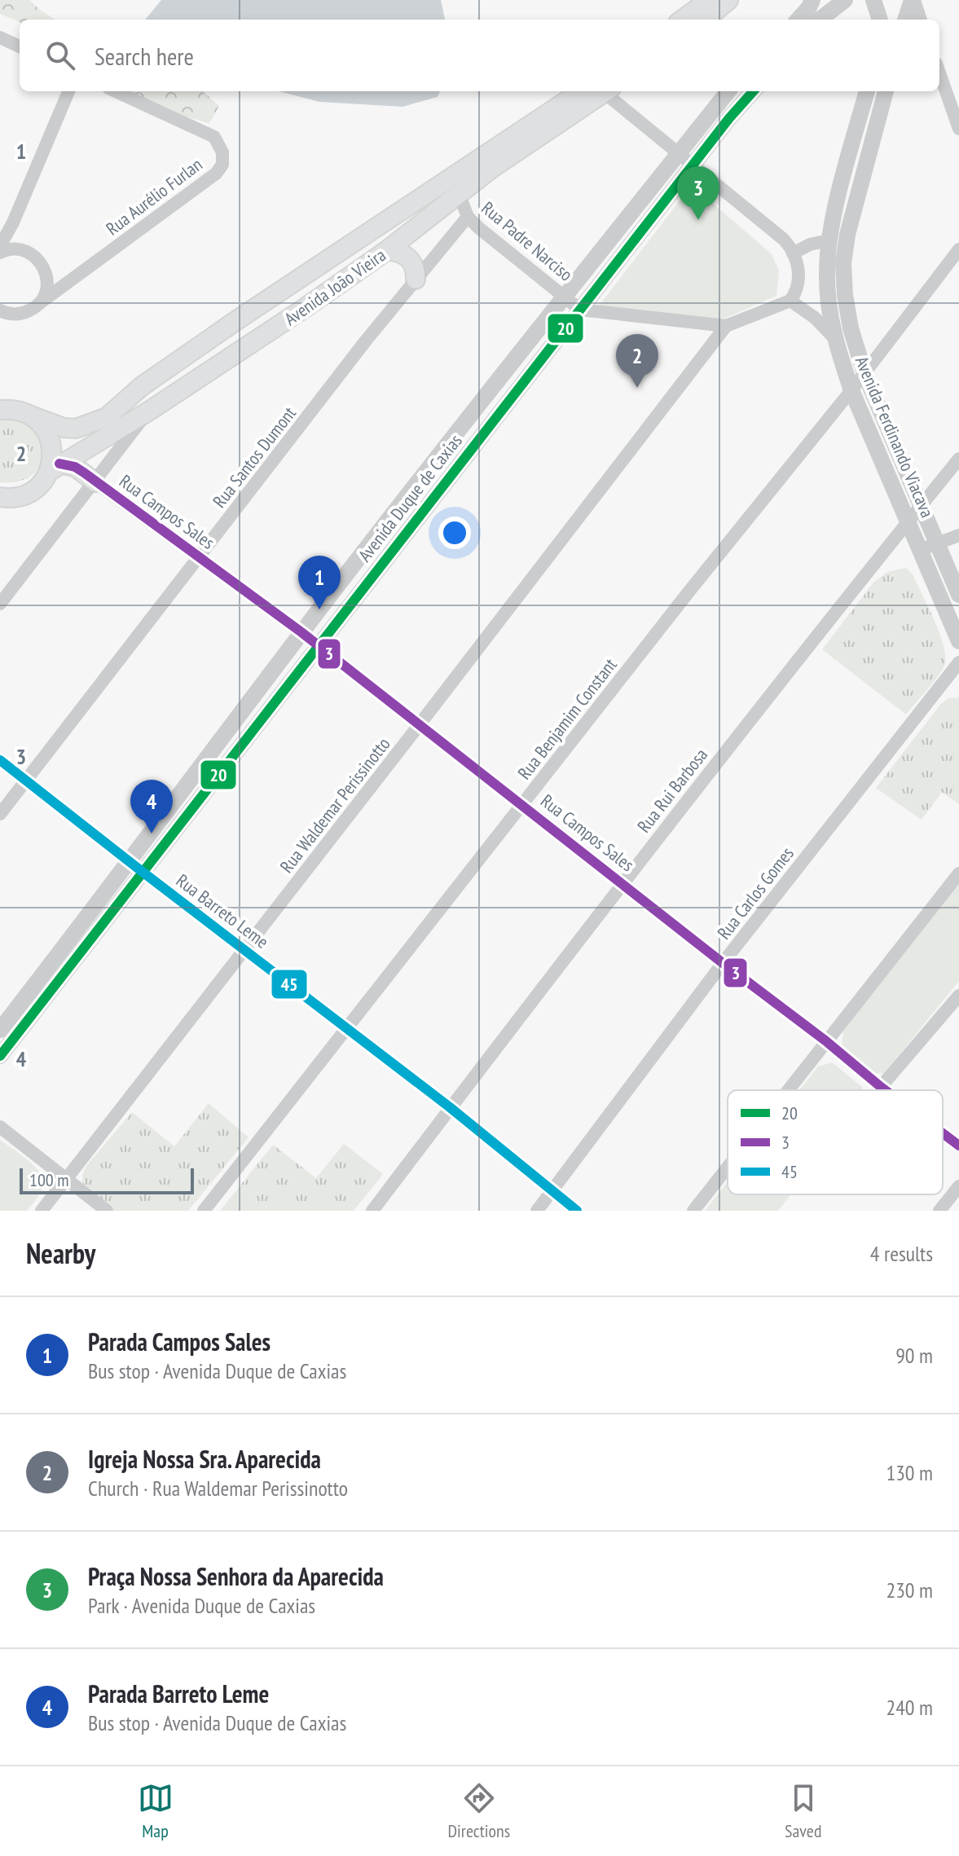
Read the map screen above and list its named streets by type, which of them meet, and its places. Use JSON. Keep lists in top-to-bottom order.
{
  "streets": {
    "main road": ["Avenida João Vieira"],
    "street": [
      "Rua Aurélio Furlan",
      "Rua Padre Narciso",
      "Avenida Ferdinando Viacava",
      "Rua Santos Dumont",
      "Avenida Duque de Caxias",
      "Rua Campos Sales",
      "Rua Benjamim Constant",
      "Rua Rui Barbosa",
      "Rua Waldemar Perissinotto",
      "Rua Carlos Gomes",
      "Rua Barreto Leme"
    ]
  },
  "crossings": [
    ["Rua Padre Narciso", "Avenida João Vieira"],
    ["Rua Padre Narciso", "Rua Santos Dumont"],
    ["Rua Padre Narciso", "Avenida Duque de Caxias"],
    ["Avenida Ferdinando Viacava", "Rua Benjamim Constant"],
    ["Avenida Ferdinando Viacava", "Rua Rui Barbosa"],
    ["Rua Santos Dumont", "Rua Campos Sales"],
    ["Rua Santos Dumont", "Rua Barreto Leme"],
    ["Avenida Duque de Caxias", "Rua Campos Sales"],
    ["Avenida Duque de Caxias", "Rua Barreto Leme"],
    ["Rua Campos Sales", "Rua Benjamim Constant"],
    ["Rua Campos Sales", "Rua Rui Barbosa"],
    ["Rua Campos Sales", "Rua Waldemar Perissinotto"],
    ["Rua Campos Sales", "Rua Carlos Gomes"],
    ["Rua Benjamim Constant", "Rua Barreto Leme"],
    ["Rua Rui Barbosa", "Rua Barreto Leme"],
    ["Rua Waldemar Perissinotto", "Rua Barreto Leme"],
    ["Rua Carlos Gomes", "Rua Barreto Leme"]
  ],
  "lines": ["transit line 20", "transit line 3", "transit line 45"],
  "legend": ["20", "3", "45"],
  "scale_bar": "100 m",
  "page": {
    "search": "Search here",
    "pins": [
      "3",
      "2",
      "1",
      "4"
    ],
    "scale": "100 m",
    "heading": ["Nearby", "4 results"],
    "list": [
      {
        "mark": "1",
        "name": "Parada Campos Sales",
        "note": "Bus stop · Avenida Duque de Caxias",
        "value": "90 m"
      },
      {
        "mark": "2",
        "name": "Igreja Nossa Sra. Aparecida",
        "note": "Church · Rua Waldemar Perissinotto",
        "value": "130 m"
      },
      {
        "mark": "3",
        "name": "Praça Nossa Senhora da Aparecida",
        "note": "Park · Avenida Duque de Caxias",
        "value": "230 m"
      },
      {
        "mark": "4",
        "name": "Parada Barreto Leme",
        "note": "Bus stop · Avenida Duque de Caxias",
        "value": "240 m"
      }
    ],
    "nav": ["Map", "Directions", "Saved"]
  },
  "grid": {
    "rows": [
      "1",
      "2",
      "3",
      "4"
    ]
  }
}
